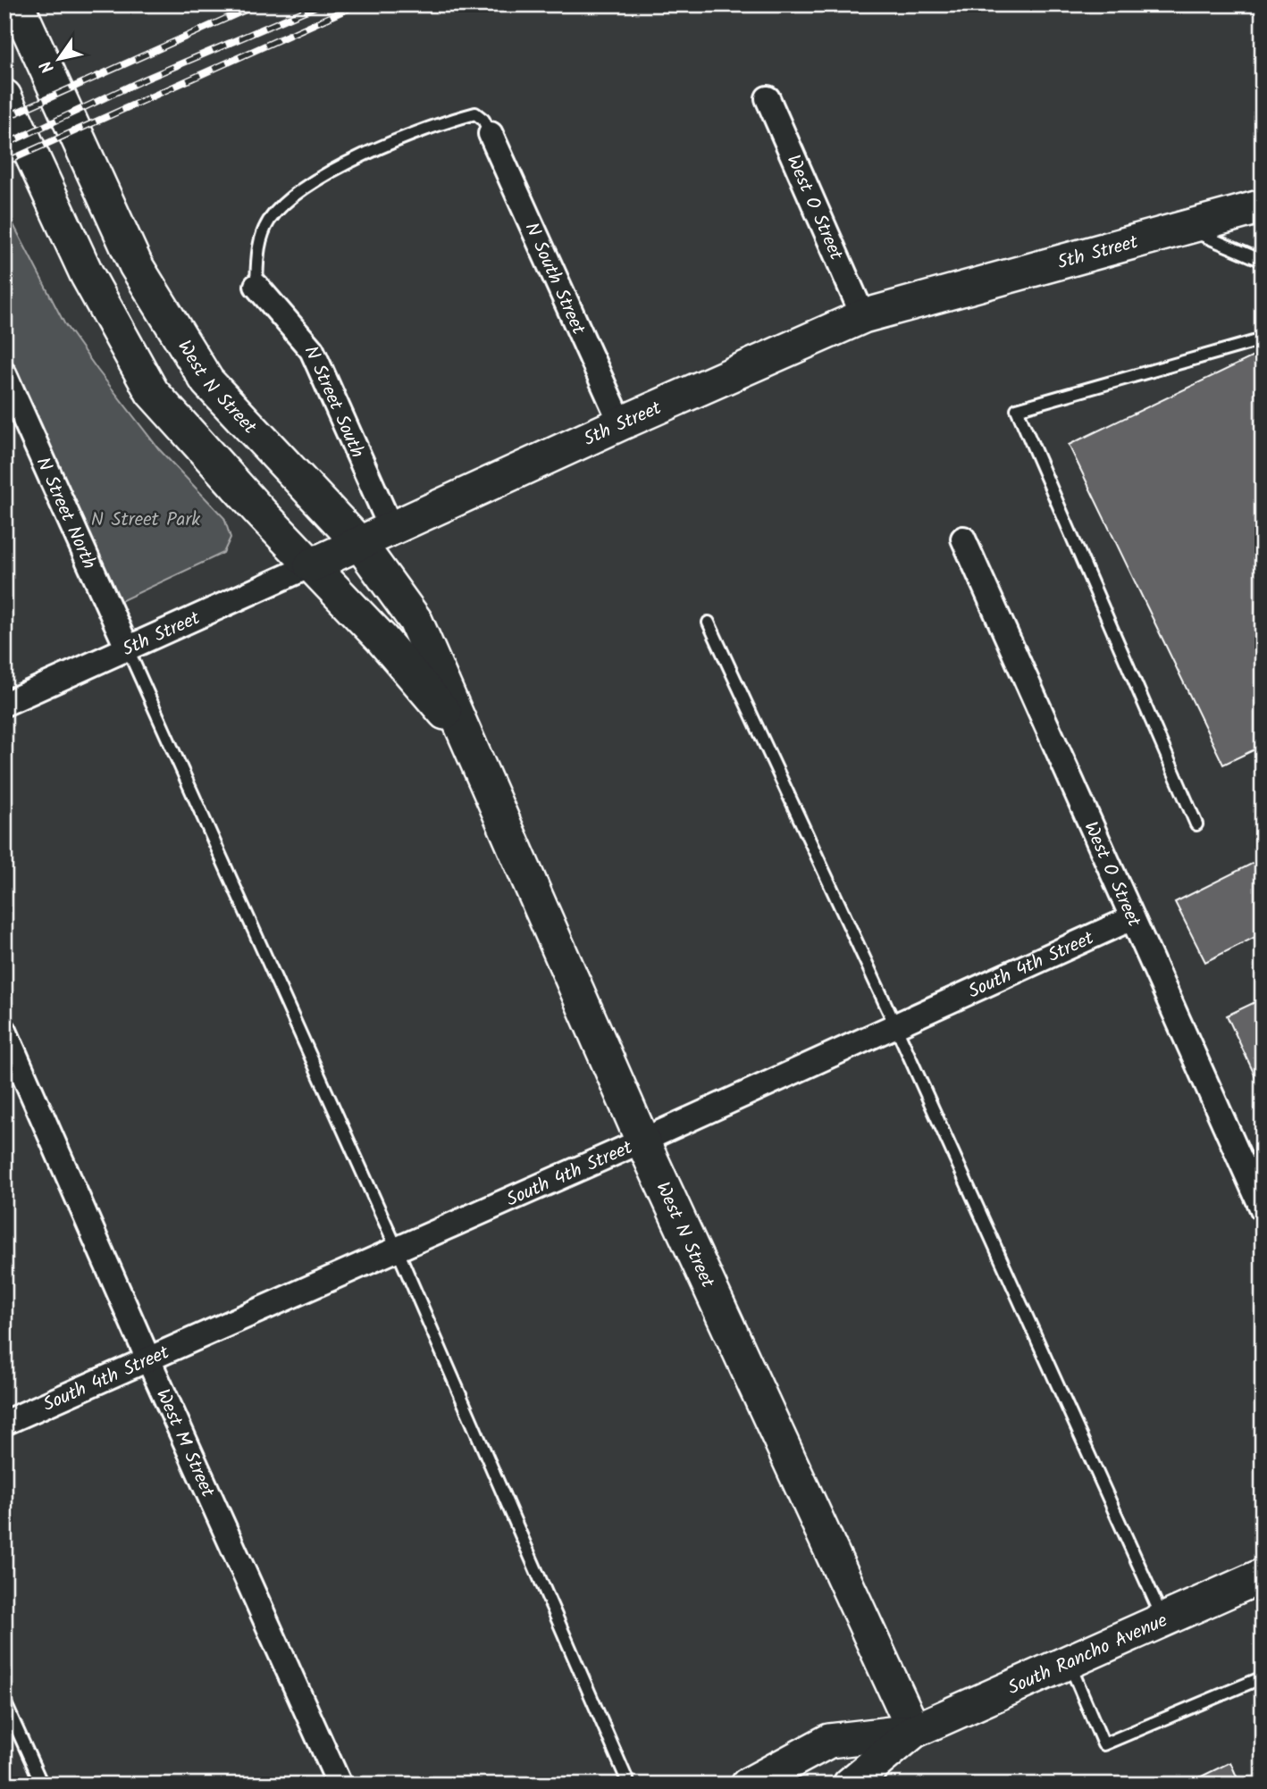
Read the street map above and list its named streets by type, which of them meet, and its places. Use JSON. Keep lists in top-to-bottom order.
{
  "streets": {
    "street": [
      "West O Street",
      "5th Street",
      "N South Street",
      "West N Street",
      "N Street South",
      "N Street North",
      "South 4th Street",
      "West M Street",
      "South Rancho Avenue"
    ]
  },
  "crossings": [
    ["West O Street", "5th Street"],
    ["West O Street", "South 4th Street"],
    ["5th Street", "N South Street"],
    ["5th Street", "West N Street"],
    ["5th Street", "N Street South"],
    ["5th Street", "N Street North"],
    ["West N Street", "South 4th Street"],
    ["West N Street", "South Rancho Avenue"],
    ["South 4th Street", "West M Street"]
  ],
  "parks": ["N Street Park"],
  "north": "bottom left"
}
